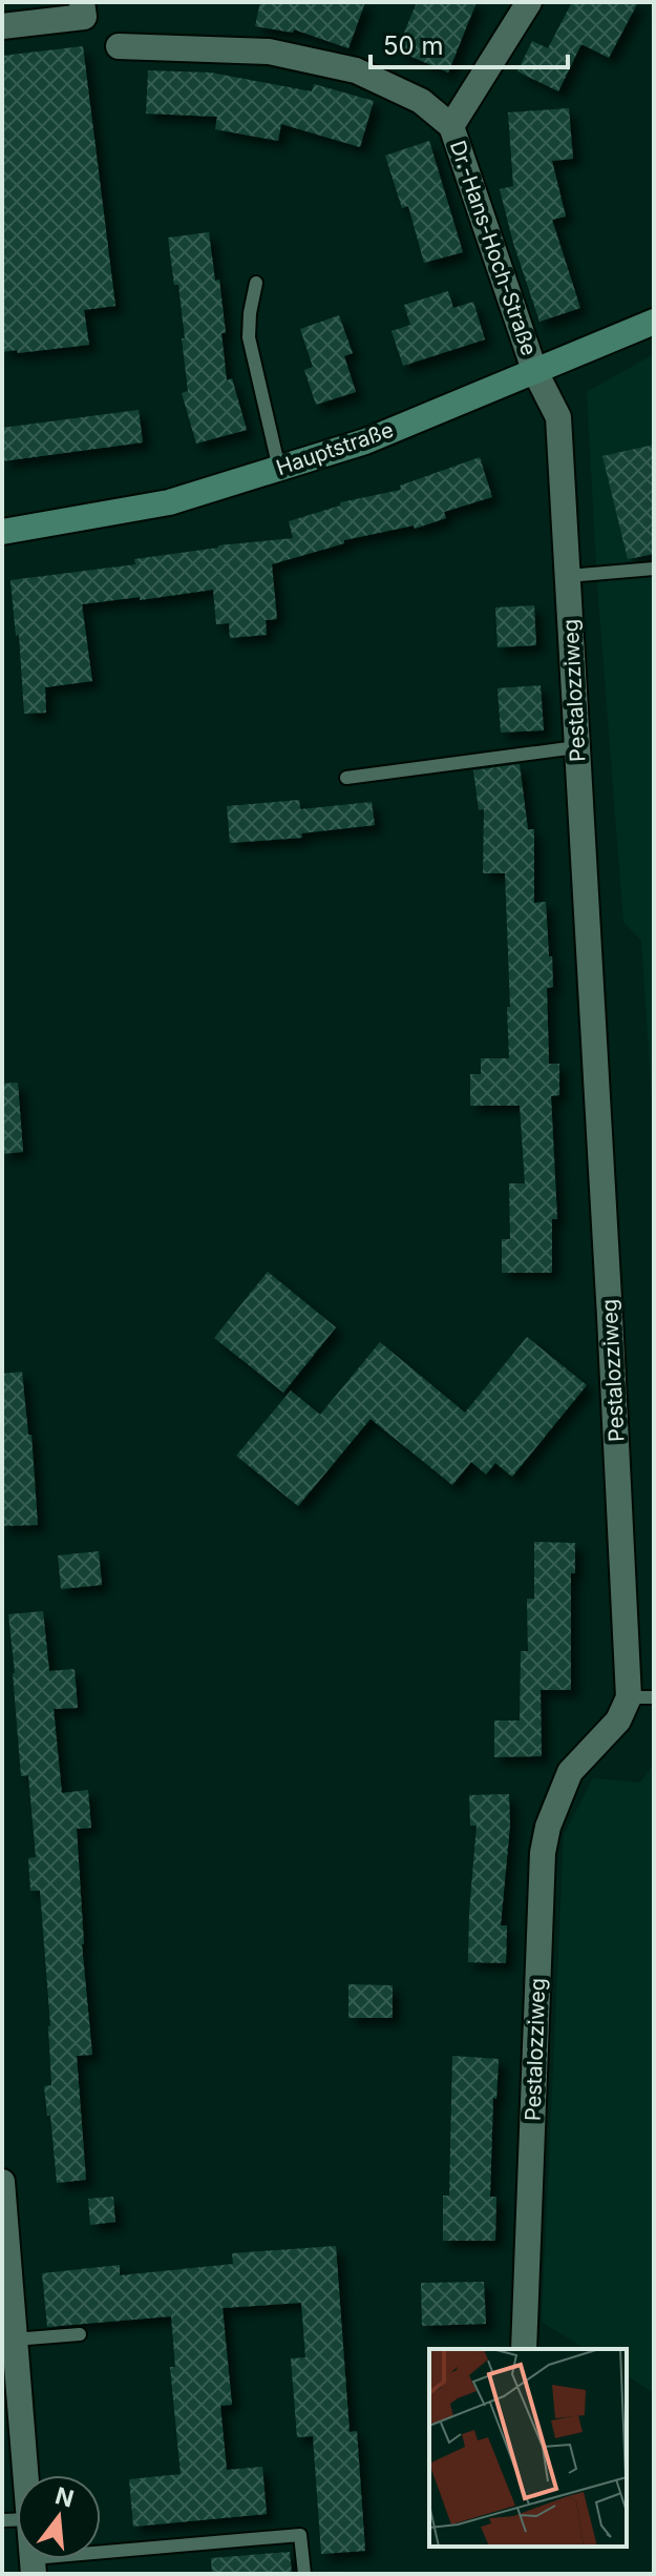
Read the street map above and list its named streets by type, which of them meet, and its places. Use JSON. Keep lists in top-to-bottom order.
{
  "streets": {
    "street": ["Dr.-Hans-Hoch-Straße", "Hauptstraße", "Pestalozziweg"]
  },
  "crossings": [
    ["Dr.-Hans-Hoch-Straße", "Hauptstraße"],
    ["Dr.-Hans-Hoch-Straße", "Pestalozziweg"],
    ["Hauptstraße", "Pestalozziweg"]
  ],
  "scale_bar": "50 m",
  "north": "top"
}
